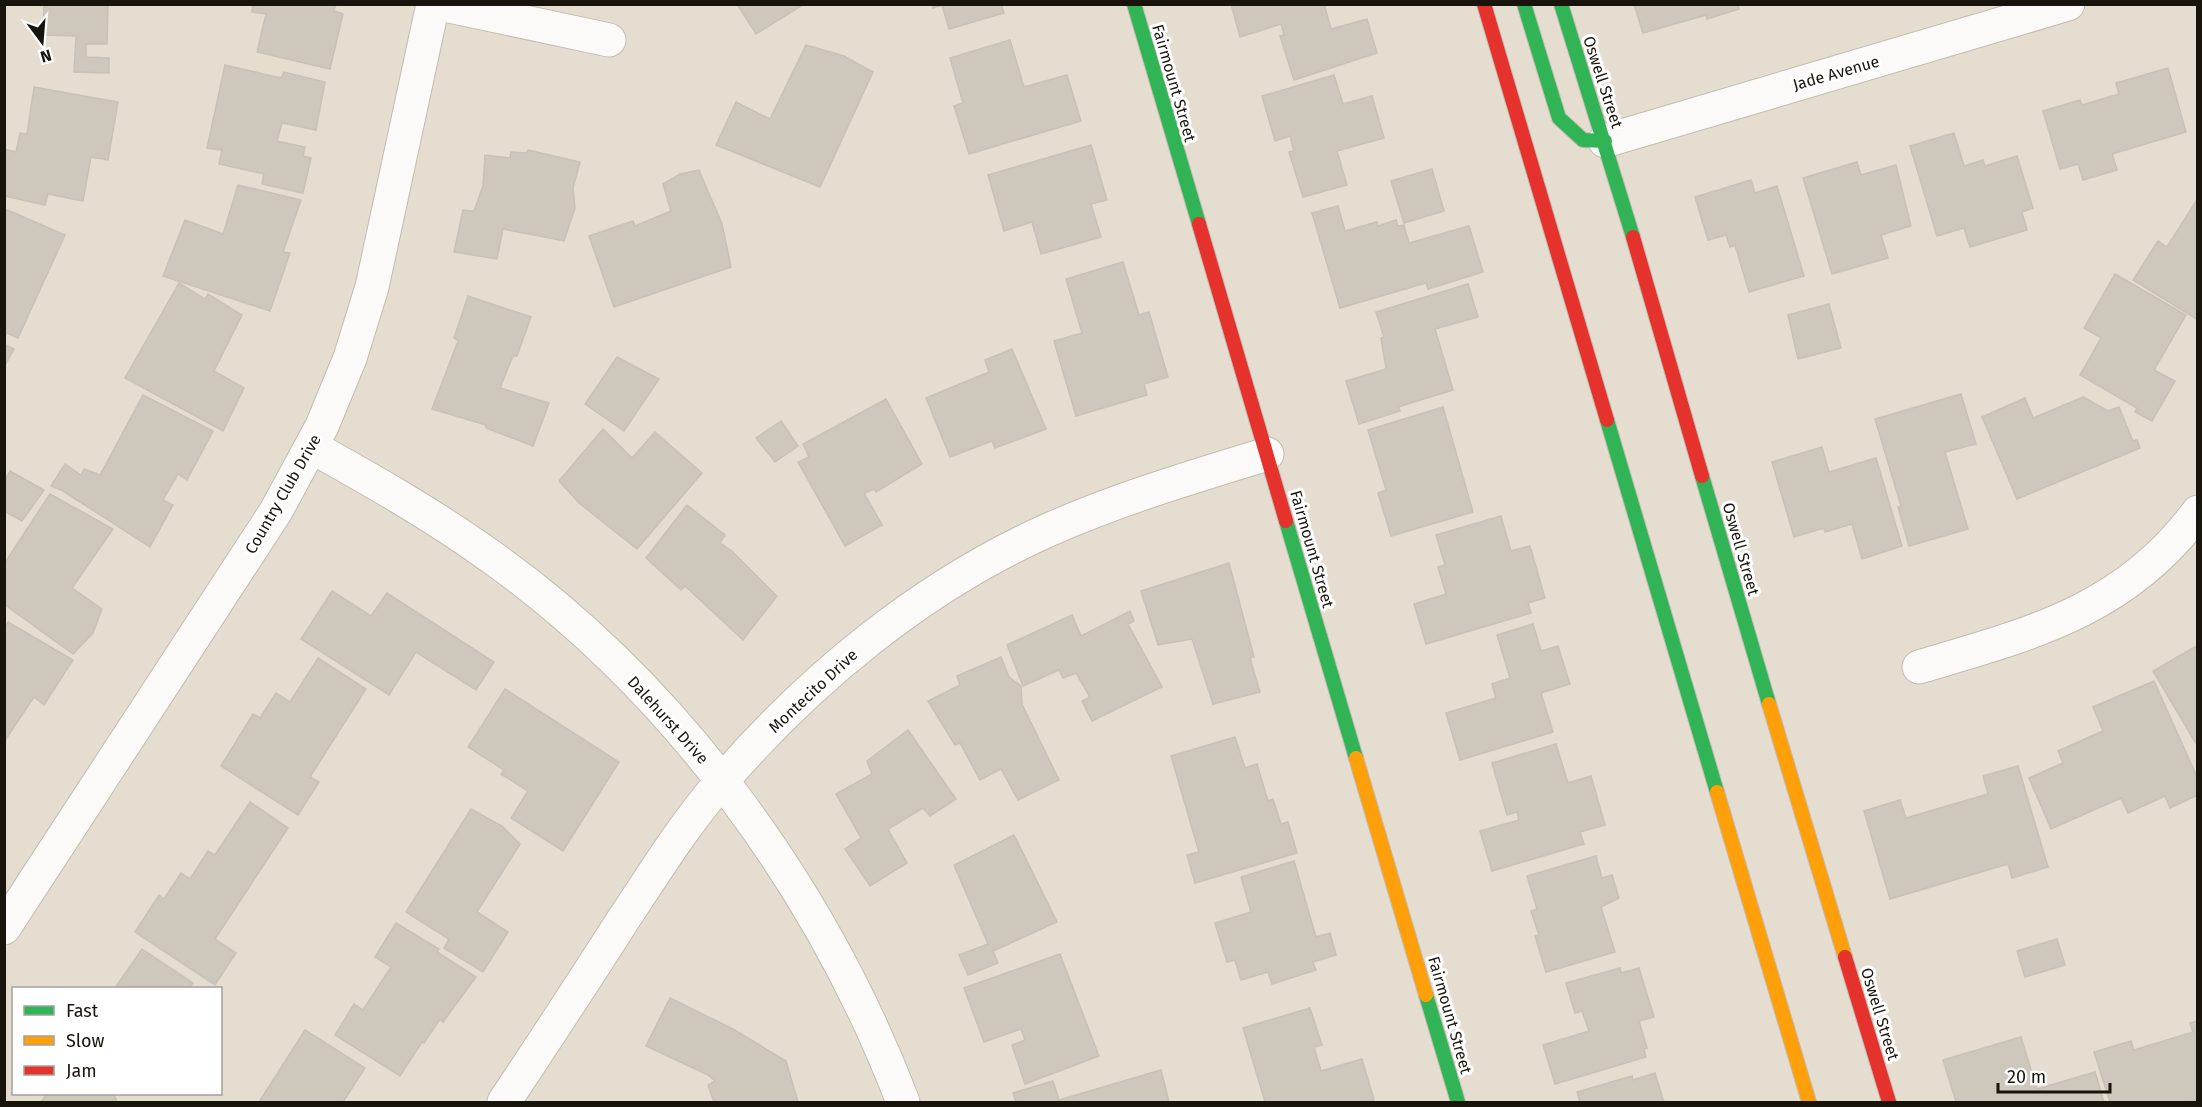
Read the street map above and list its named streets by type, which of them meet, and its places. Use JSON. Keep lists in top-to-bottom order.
{
  "streets": {
    "main road": ["Oswell Street", "Fairmount Street"],
    "street": [
      "Jade Avenue",
      "Country Club Drive",
      "Montecito Drive",
      "Dalehurst Drive"
    ]
  },
  "crossings": [
    ["Jade Avenue", "Oswell Street"],
    ["Fairmount Street", "Montecito Drive"],
    ["Country Club Drive", "Dalehurst Drive"],
    ["Montecito Drive", "Dalehurst Drive"]
  ],
  "legend": ["Fast", "Slow", "Jam"],
  "scale_bar": "20 m",
  "north": "bottom"
}
